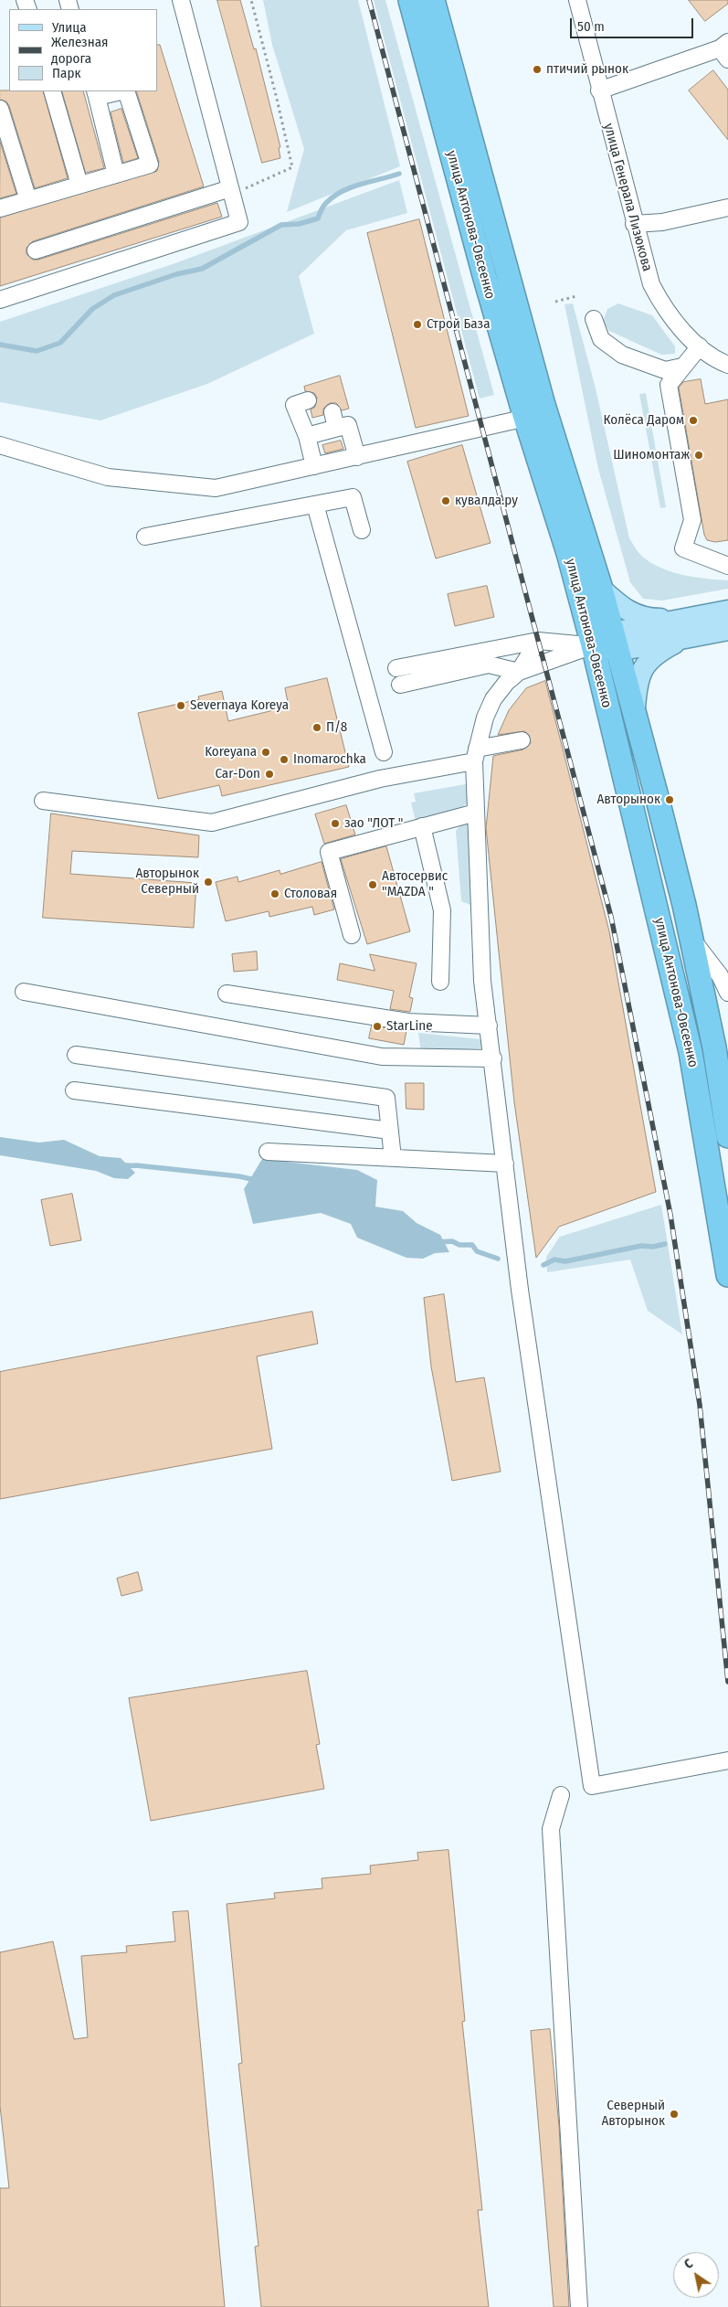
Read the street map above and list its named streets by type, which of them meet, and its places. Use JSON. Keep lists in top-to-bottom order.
{
  "streets": {
    "highway": ["улица Антонова-Овсеенко"],
    "street": ["улица Генерала Лизюкова"]
  },
  "places": [
    "птичий рынок",
    "Строй База",
    "Колёса Даром",
    "Шиномонтаж",
    "кувалда.ру",
    "Severnaya Koreya",
    "П/8",
    "Koreyana",
    "Inomarochka",
    "Car-Don",
    "Авторынок",
    "зао \"ЛОТ \"",
    "Авторынок Северный",
    "Автосервис \"MAZDA \"",
    "Столовая",
    "StarLine",
    "Северный Авторынок"
  ],
  "legend": ["Улица", "Железная дорога", "Парк"],
  "scale_bar": "50 m",
  "north": "top left"
}
